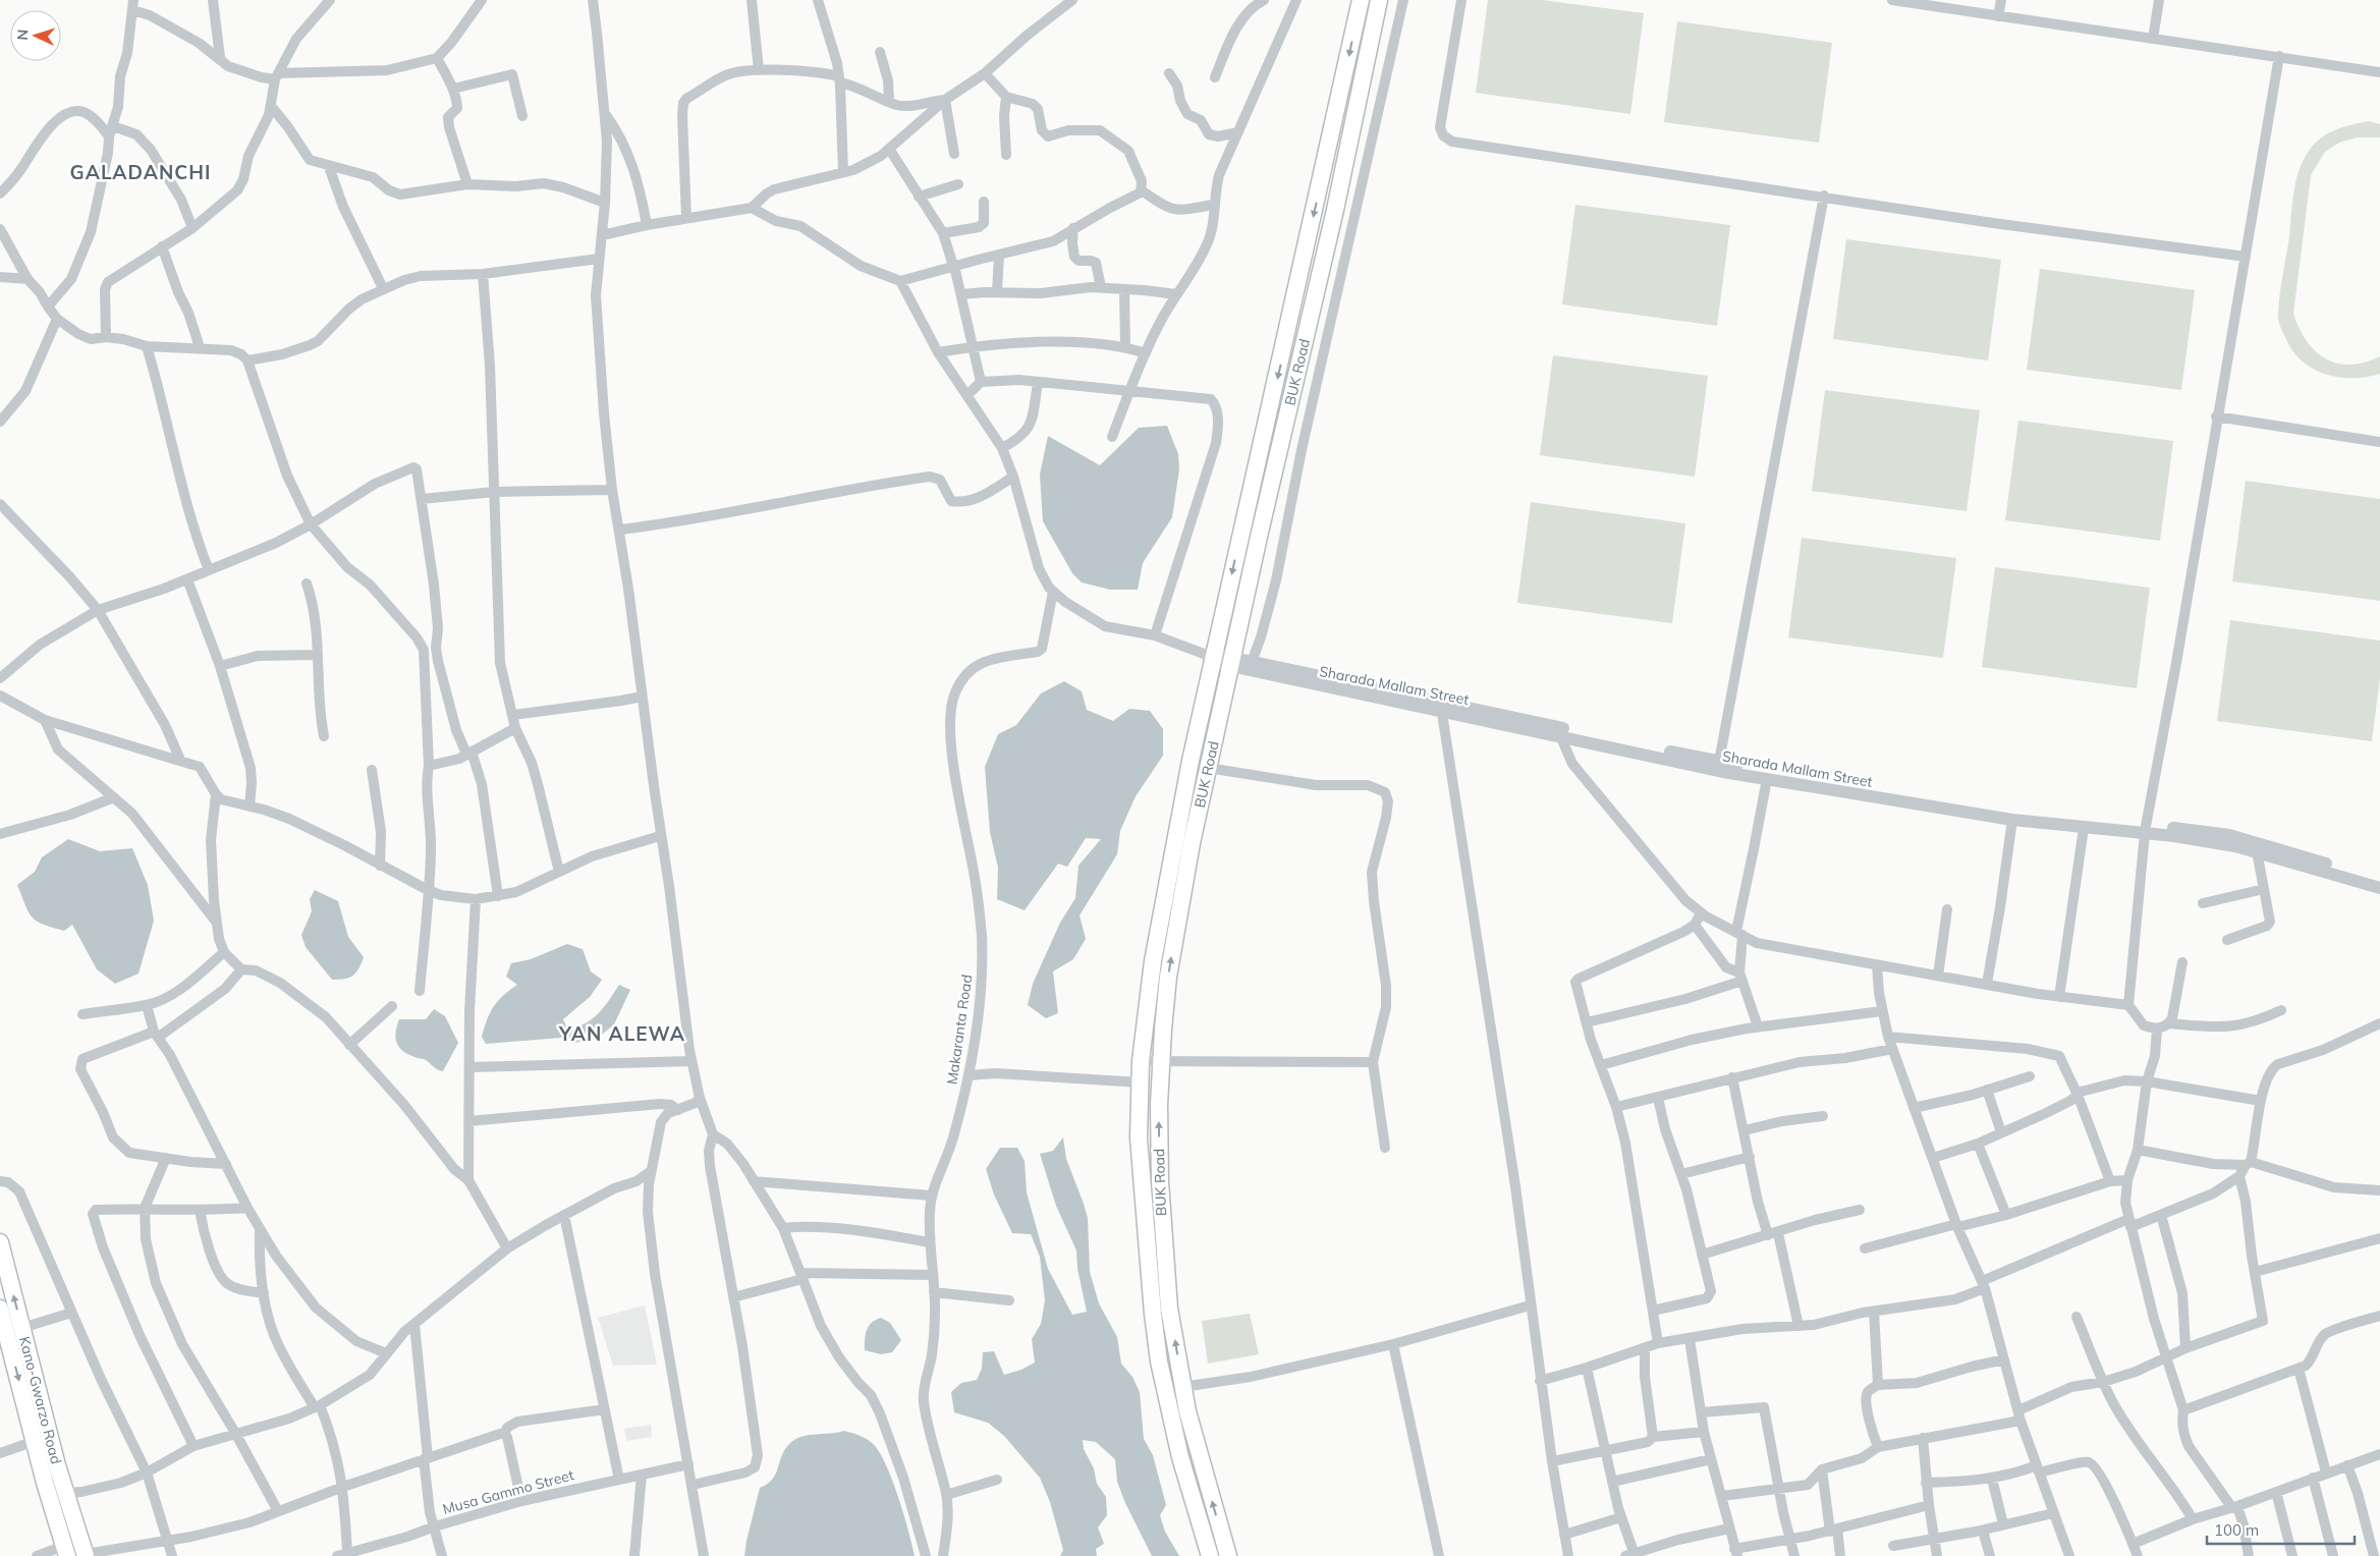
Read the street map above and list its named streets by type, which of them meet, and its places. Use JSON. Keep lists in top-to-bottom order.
{
  "streets": {
    "main road": ["BUK Road", "Kano-Gwarzo Road"],
    "street": ["Sharada Mallam Street", "Makaranta Road", "Musa Gammo Street"]
  },
  "crossings": [
    ["BUK Road", "Sharada Mallam Street"]
  ],
  "districts": ["GALADANCHI", "YAN ALEWA"],
  "scale_bar": "100 m",
  "north": "left"
}
